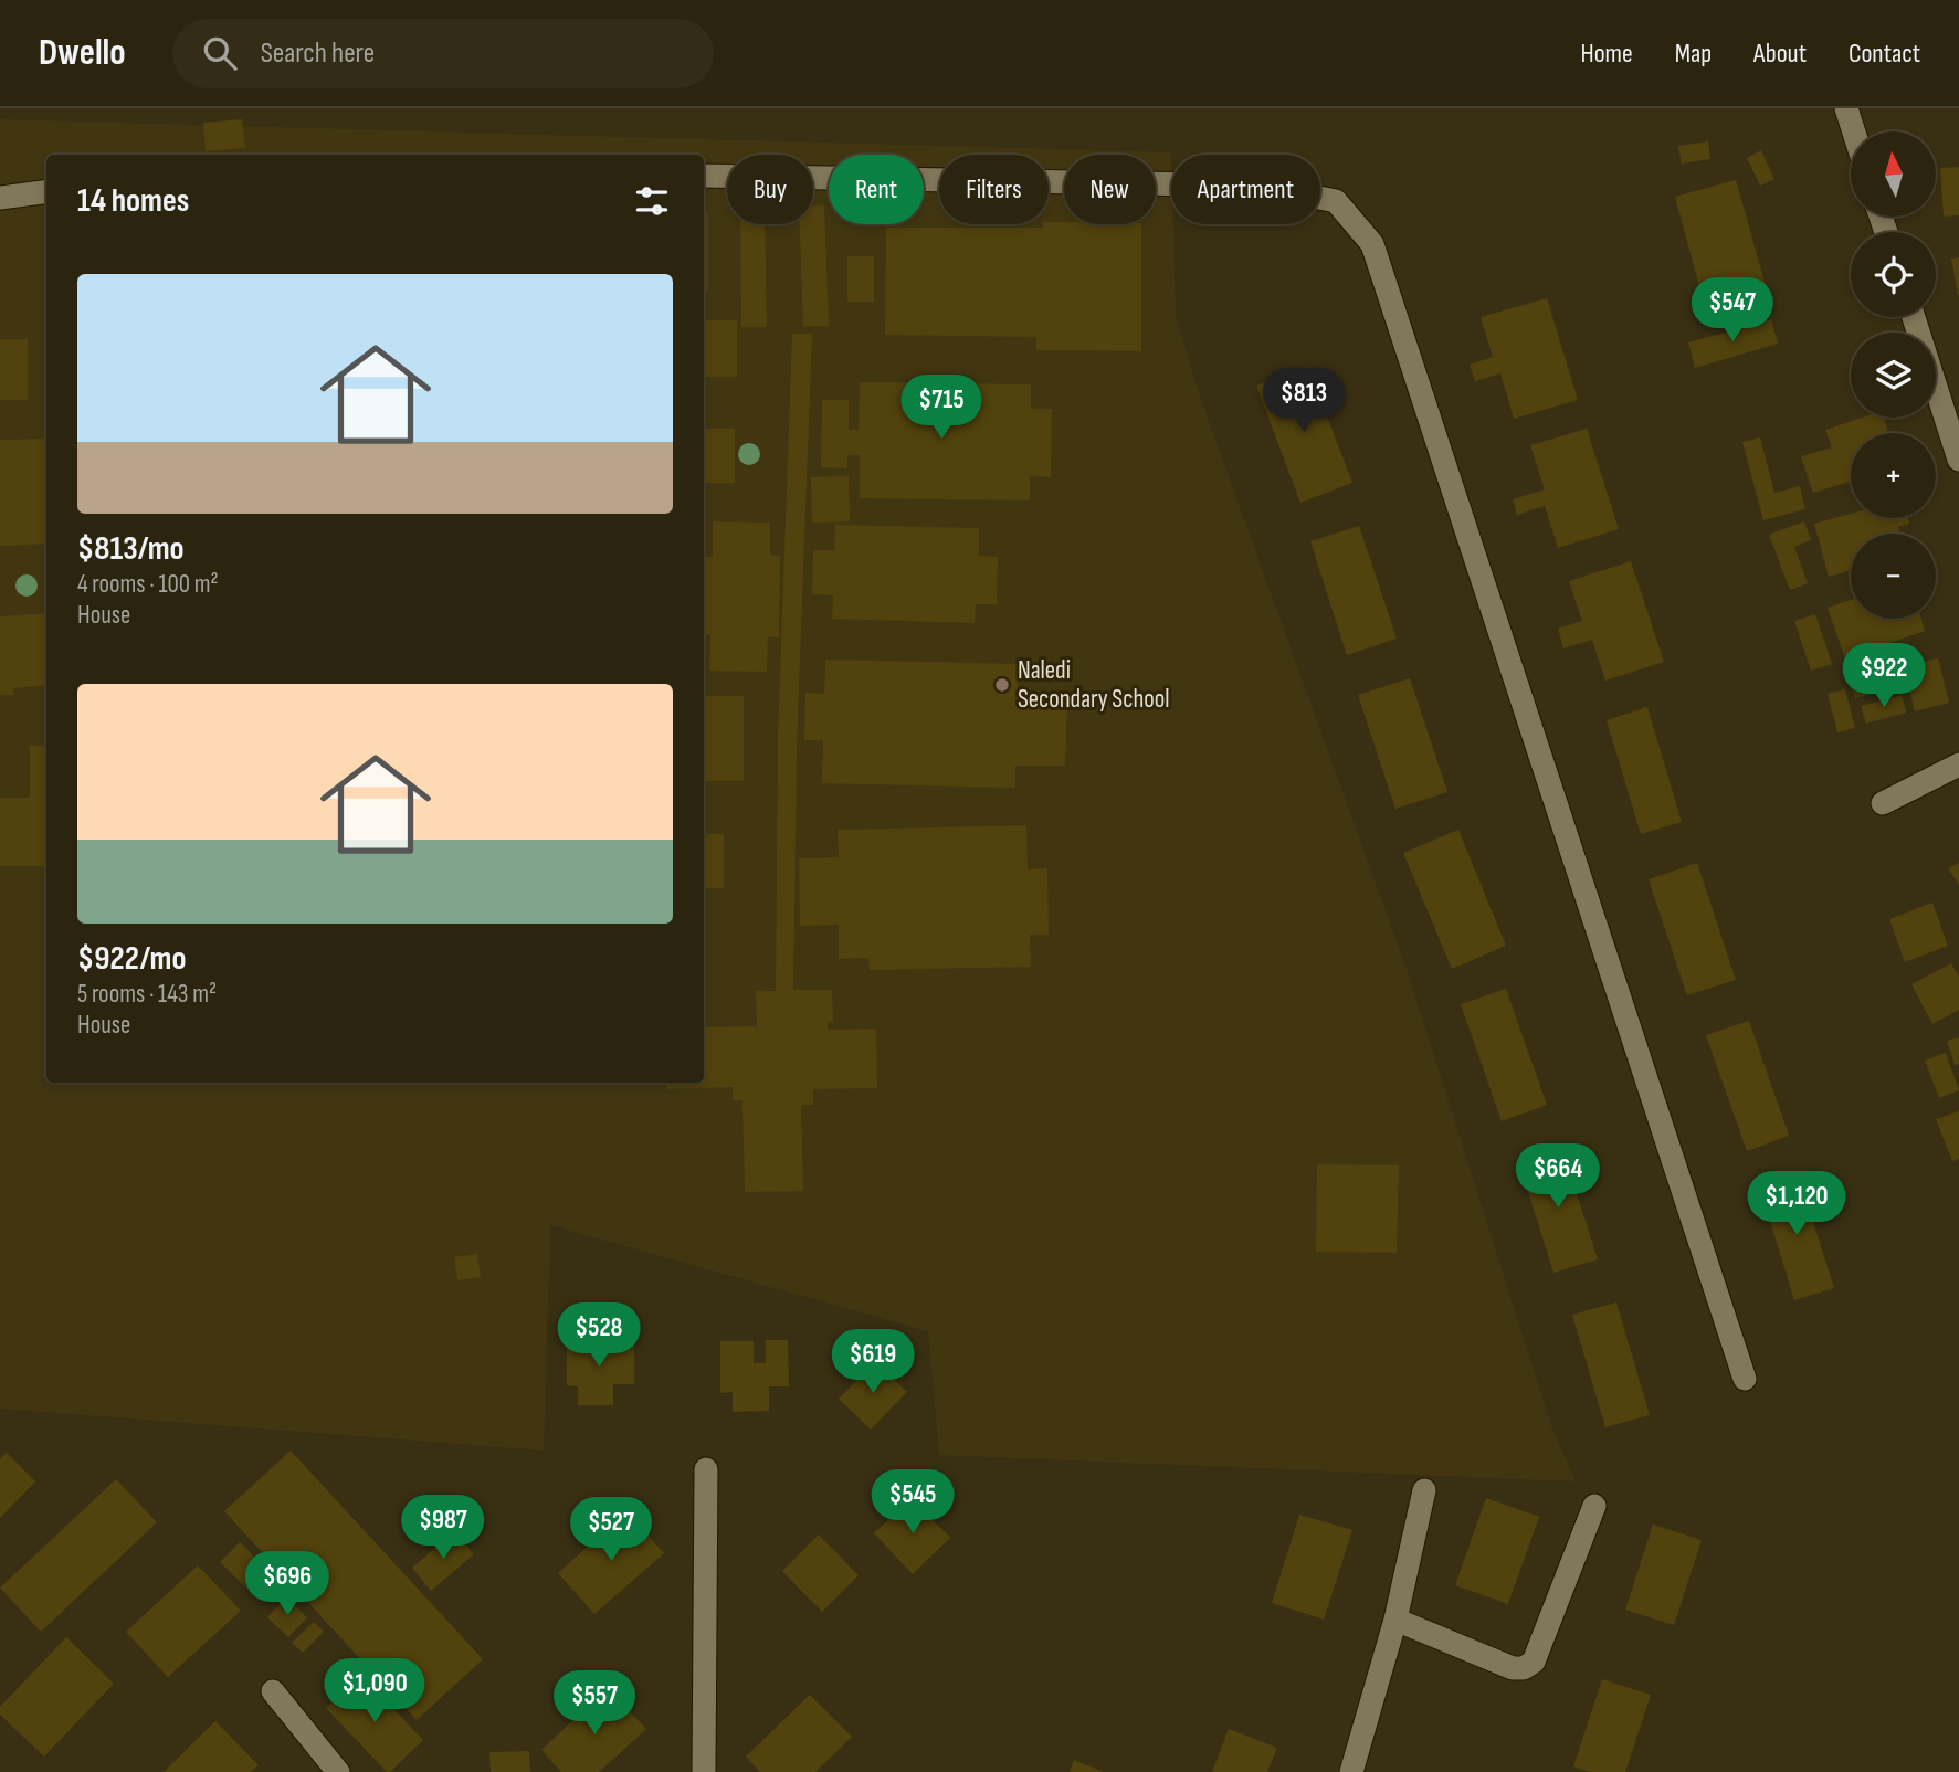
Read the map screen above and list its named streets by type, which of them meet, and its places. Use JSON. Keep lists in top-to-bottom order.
{
  "places": ["Naledi Secondary School"],
  "north": "top",
  "page": {
    "header": "Dwello",
    "search": "Search here",
    "nav": [
      "Home",
      "Map",
      "About",
      "Contact"
    ],
    "map_buttons": ["+", "−"],
    "chip": [
      "Buy",
      "Rent",
      "Filters",
      "New",
      "Apartment"
    ],
    "heading": "14 homes",
    "list": [
      {
        "name": "$813/mo",
        "note": "4 rooms · 100 m² · House"
      },
      {
        "name": "$922/mo",
        "note": "5 rooms · 143 m² · House"
      }
    ],
    "price": [
      "$547",
      "$813",
      "$715",
      "$922",
      "$664",
      "$1,120",
      "$528",
      "$619",
      "$545",
      "$987",
      "$527",
      "$696",
      "$1,090",
      "$557"
    ]
  }
}
